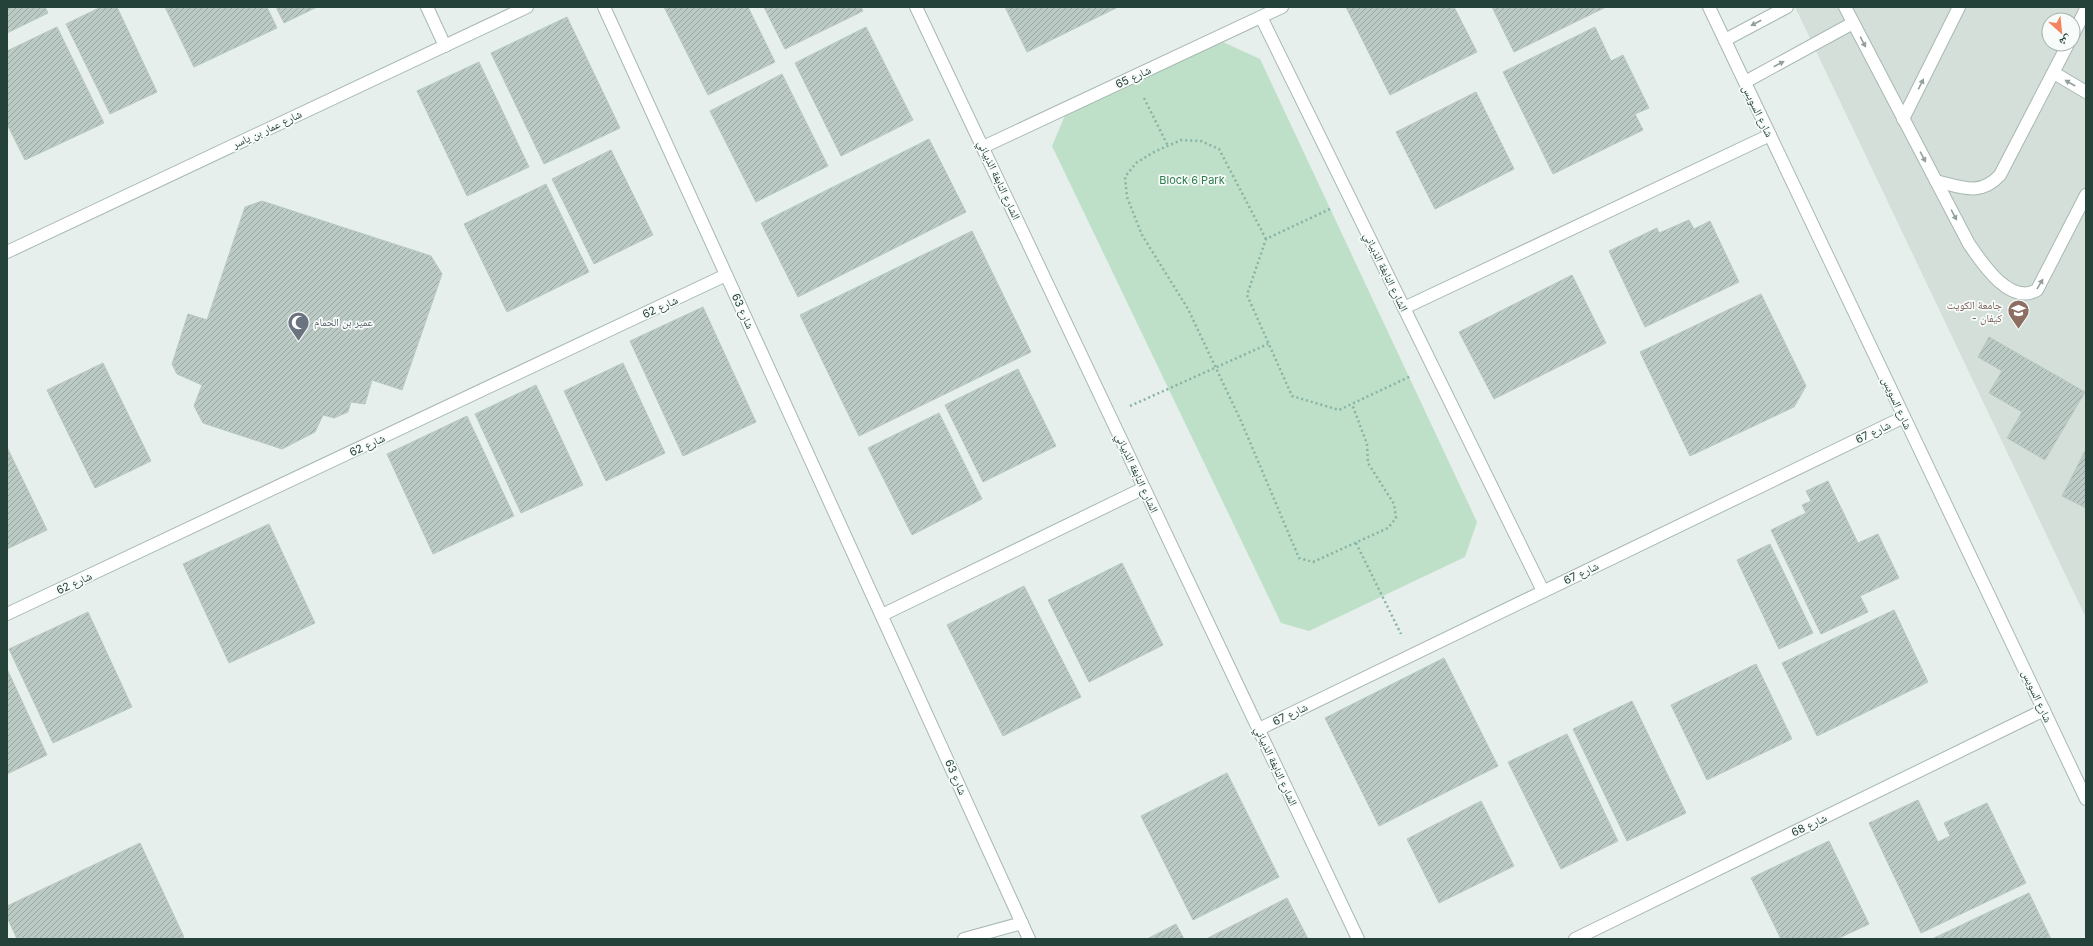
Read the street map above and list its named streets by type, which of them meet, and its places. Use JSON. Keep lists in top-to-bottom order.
{
  "streets": {
    "street": [
      "شارع 65",
      "شارع السويس",
      "شارع عمار بن ياسر",
      "الشارع النابغة الذبياني",
      "شارع 62",
      "شارع 63",
      "شارع 67",
      "شارع 68"
    ]
  },
  "crossings": [
    ["شارع 65", "الشارع النابغة الذبياني"],
    ["شارع السويس", "شارع 67"],
    ["شارع السويس", "شارع 68"],
    ["الشارع النابغة الذبياني", "شارع 67"],
    ["شارع 62", "شارع 63"]
  ],
  "parks": ["Block 6 Park"],
  "places": {
    "school or university": ["جامعة الكويت - كيفان"],
    "mosque": ["عمير بن الحمام"]
  },
  "north": "bottom right"
}
